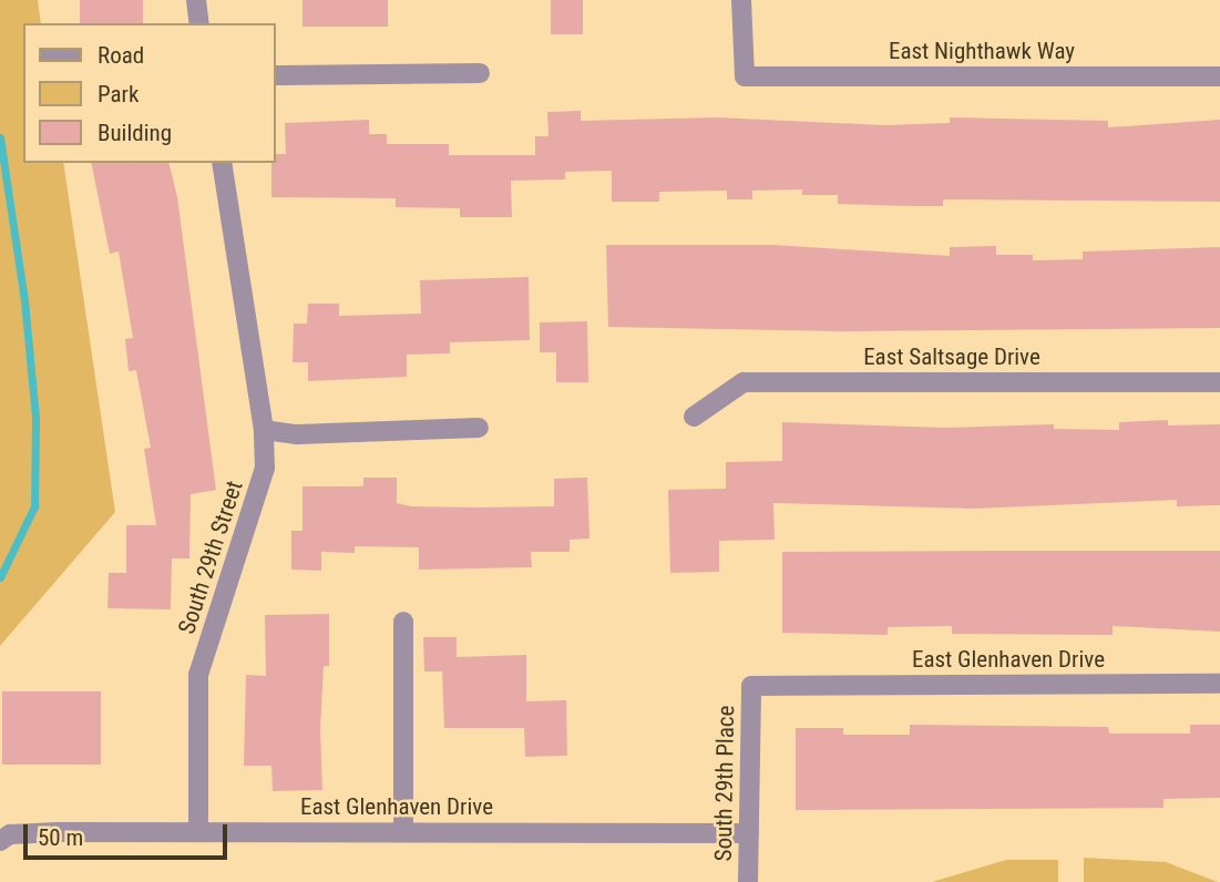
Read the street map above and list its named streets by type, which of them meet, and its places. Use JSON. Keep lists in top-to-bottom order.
{
  "streets": {
    "street": [
      "East Nighthawk Way",
      "East Saltsage Drive",
      "South 29th Street",
      "East Glenhaven Drive",
      "South 29th Place"
    ]
  },
  "crossings": [
    ["South 29th Street", "East Glenhaven Drive"],
    ["East Glenhaven Drive", "South 29th Place"]
  ],
  "legend": ["Road", "Park", "Building"],
  "scale_bar": "50 m"
}
